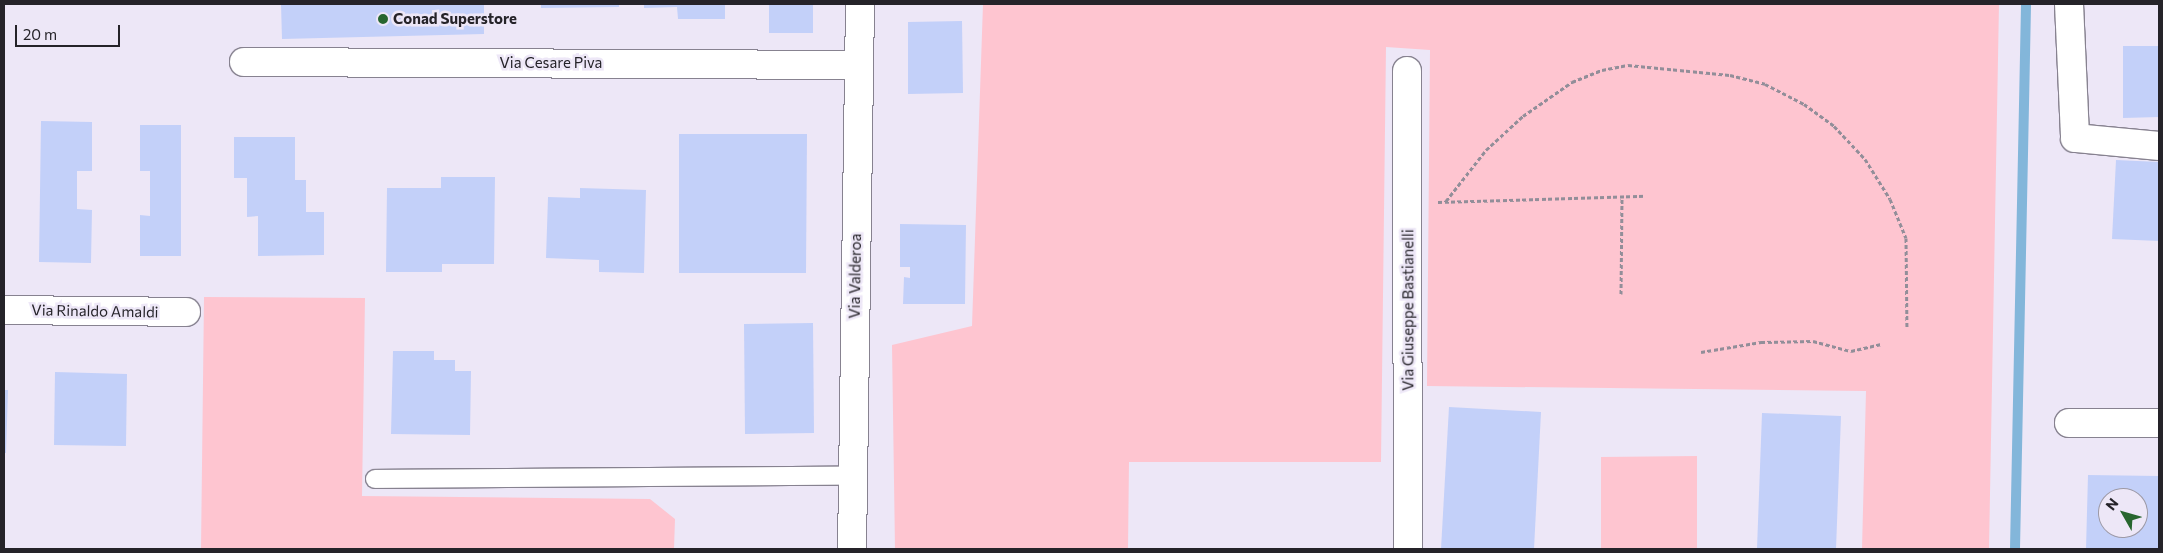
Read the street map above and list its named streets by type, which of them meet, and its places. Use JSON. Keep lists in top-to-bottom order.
{
  "streets": {
    "street": [
      "Via Cesare Piva",
      "Via Valderoa",
      "Via Giuseppe Bastianelli",
      "Via Rinaldo Amaldi"
    ]
  },
  "crossings": [
    ["Via Cesare Piva", "Via Valderoa"]
  ],
  "places": ["Conad Superstore"],
  "scale_bar": "20 m",
  "north": "top left"
}
